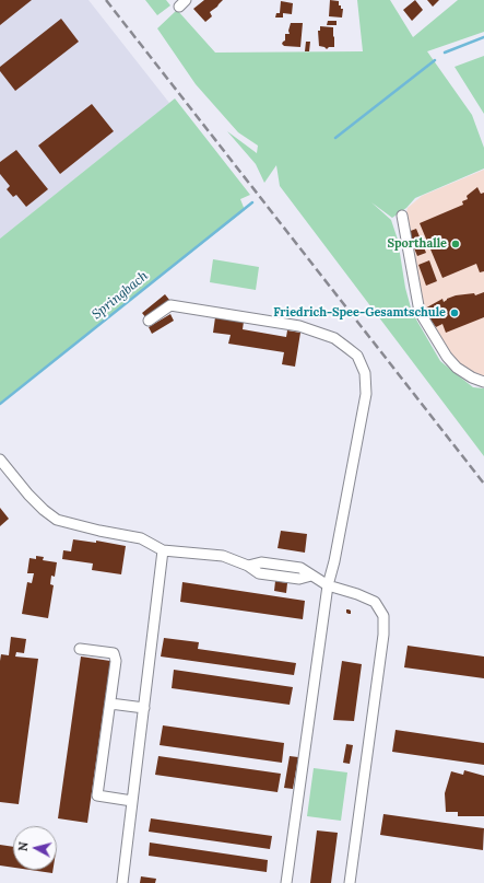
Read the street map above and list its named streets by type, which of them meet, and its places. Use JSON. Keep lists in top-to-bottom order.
{
  "water": ["Springbach"],
  "places": ["Sporthalle", "Friedrich-Spee-Gesamtschule"],
  "north": "left"
}
